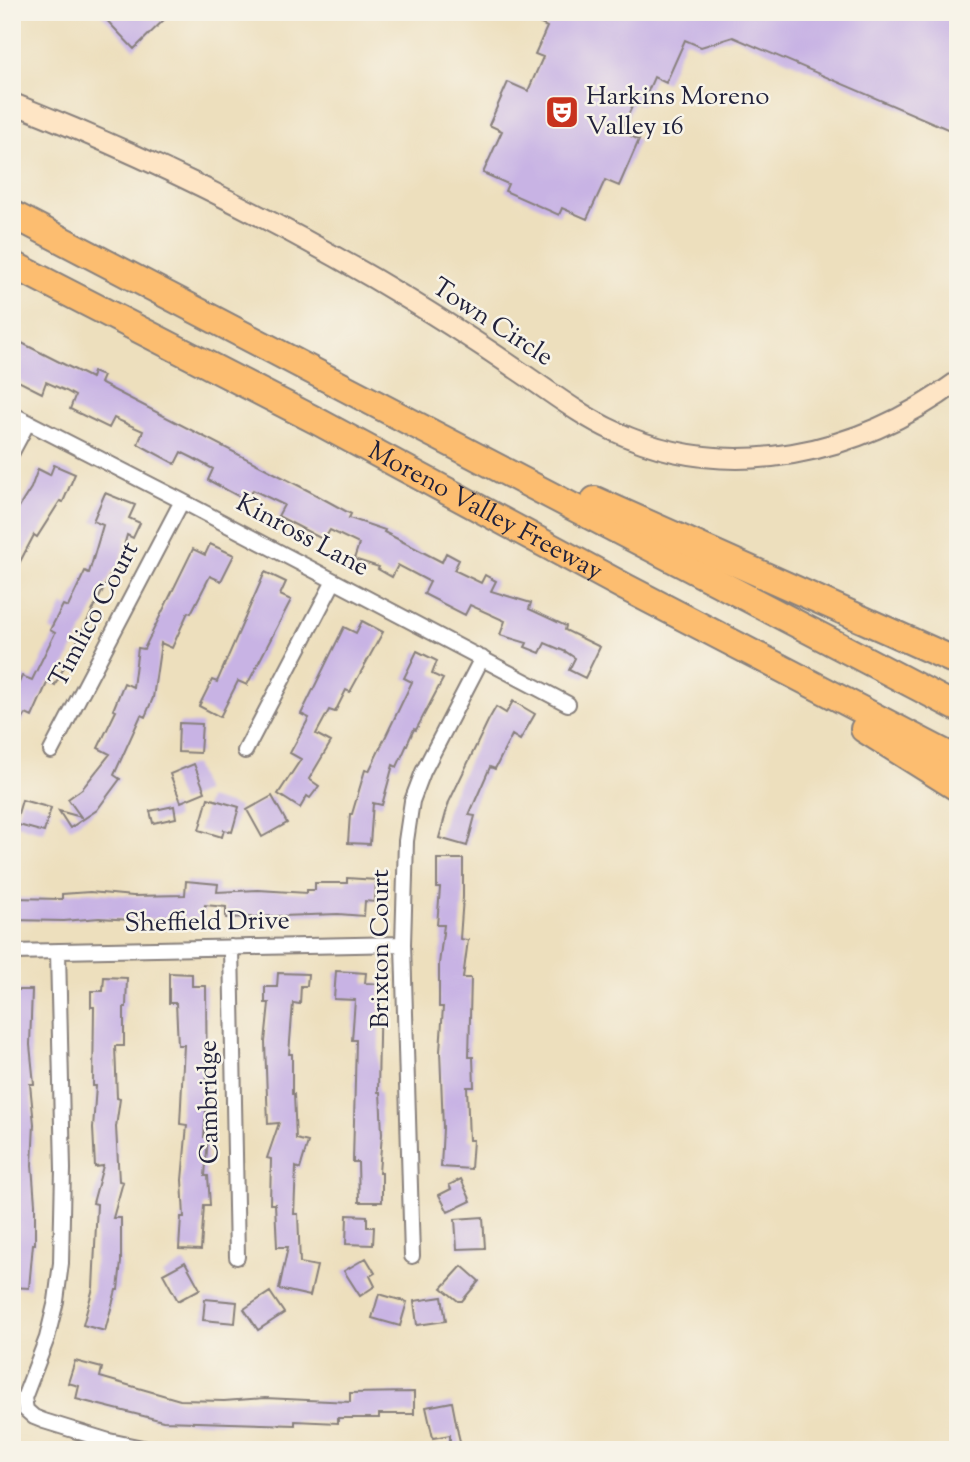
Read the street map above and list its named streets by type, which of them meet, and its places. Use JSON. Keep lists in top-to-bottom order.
{
  "streets": {
    "highway": ["Moreno Valley Freeway"],
    "street": [
      "Town Circle",
      "Kinross Lane",
      "Timlico Court",
      "Sheffield Drive",
      "Brixton Court",
      "Cambridge"
    ]
  },
  "crossings": [
    ["Kinross Lane", "Timlico Court"],
    ["Kinross Lane", "Brixton Court"],
    ["Sheffield Drive", "Brixton Court"],
    ["Sheffield Drive", "Cambridge"]
  ],
  "places": {
    "theatre": ["Harkins Moreno Valley 16"]
  }
}
